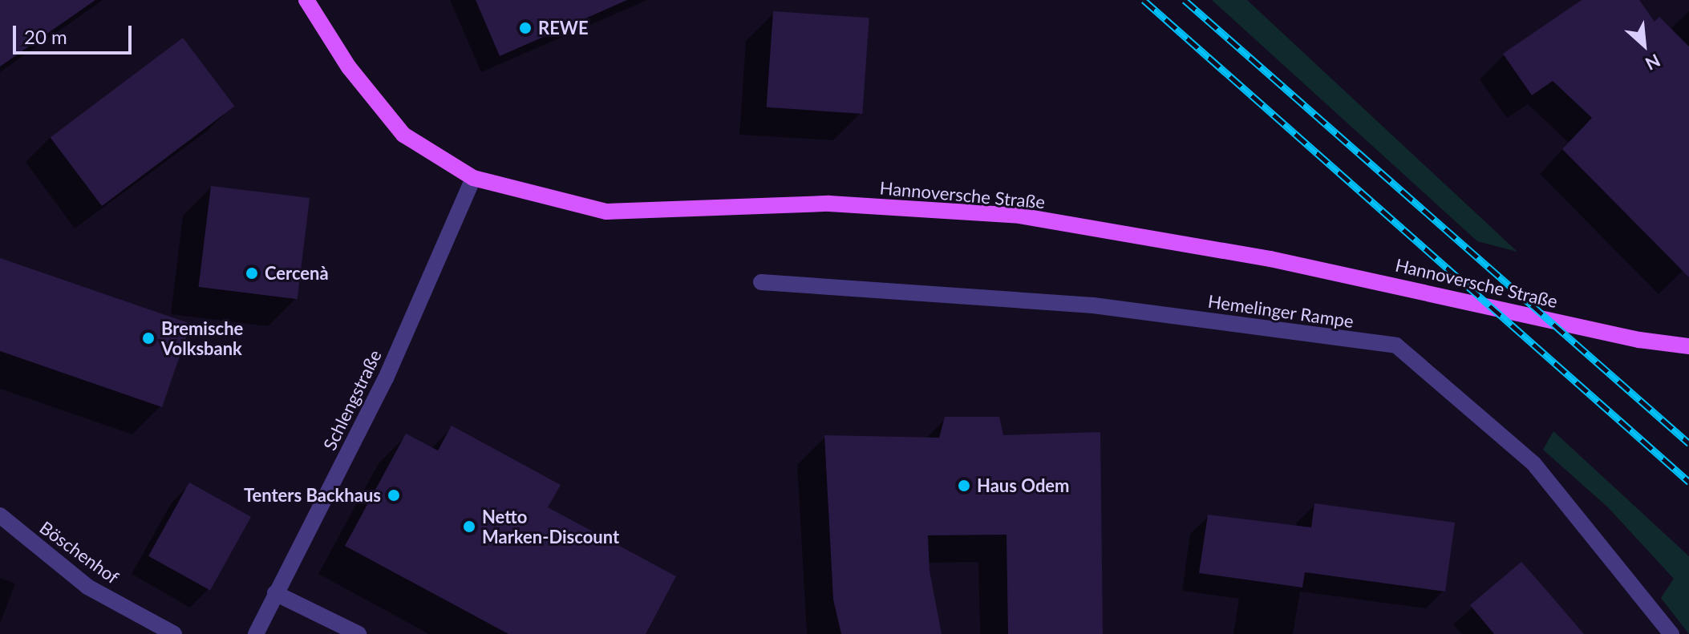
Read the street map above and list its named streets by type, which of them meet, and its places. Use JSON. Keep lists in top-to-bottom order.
{
  "streets": {
    "main road": ["Hannoversche Straße"],
    "street": ["Hemelinger Rampe", "Schlengstraße", "Böschenhof"]
  },
  "crossings": [
    ["Hannoversche Straße", "Schlengstraße"]
  ],
  "places": [
    "REWE",
    "Cercenà",
    "Bremische Volksbank",
    "Haus Odem",
    "Tenters Backhaus",
    "Netto Marken-Discount"
  ],
  "scale_bar": "20 m",
  "north": "bottom right"
}
